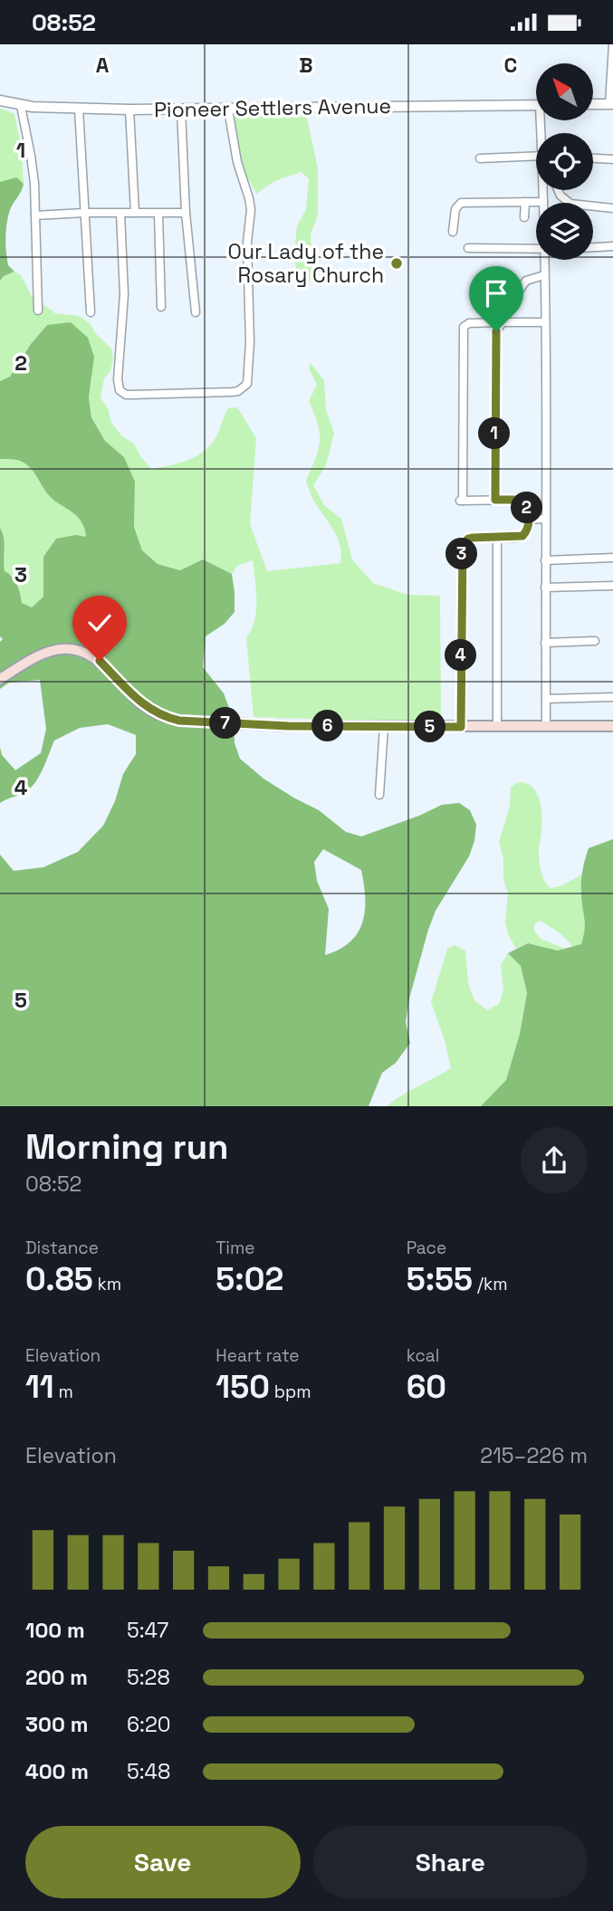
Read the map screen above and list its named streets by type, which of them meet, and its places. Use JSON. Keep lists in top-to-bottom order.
{
  "streets": {
    "street": ["Pioneer Settlers Avenue"]
  },
  "places": ["Our Lady of the Rosary Church"],
  "north": "top left",
  "page": {
    "status": "08:52",
    "pins": [
      "1",
      "2",
      "3",
      "4",
      "7",
      "6",
      "5"
    ],
    "heading": ["Morning run", "08:52"],
    "stats": [
      ["Distance", "0.85 km"],
      ["Time", "5:02"],
      ["Pace", "5:55 /km"],
      ["Elevation", "11 m"],
      ["Heart rate", "150 bpm"],
      ["kcal", "60"]
    ],
    "chart": ["Elevation", "215–226 m"],
    "list": [
      {
        "name": "100 m",
        "note": "5:47"
      },
      {
        "name": "200 m",
        "note": "5:28"
      },
      {
        "name": "300 m",
        "note": "6:20"
      },
      {
        "name": "400 m",
        "note": "5:48"
      }
    ],
    "buttons": ["Save", "Share"]
  },
  "grid": {
    "columns": ["A", "B", "C"],
    "rows": [
      "1",
      "2",
      "3",
      "4",
      "5"
    ]
  }
}
